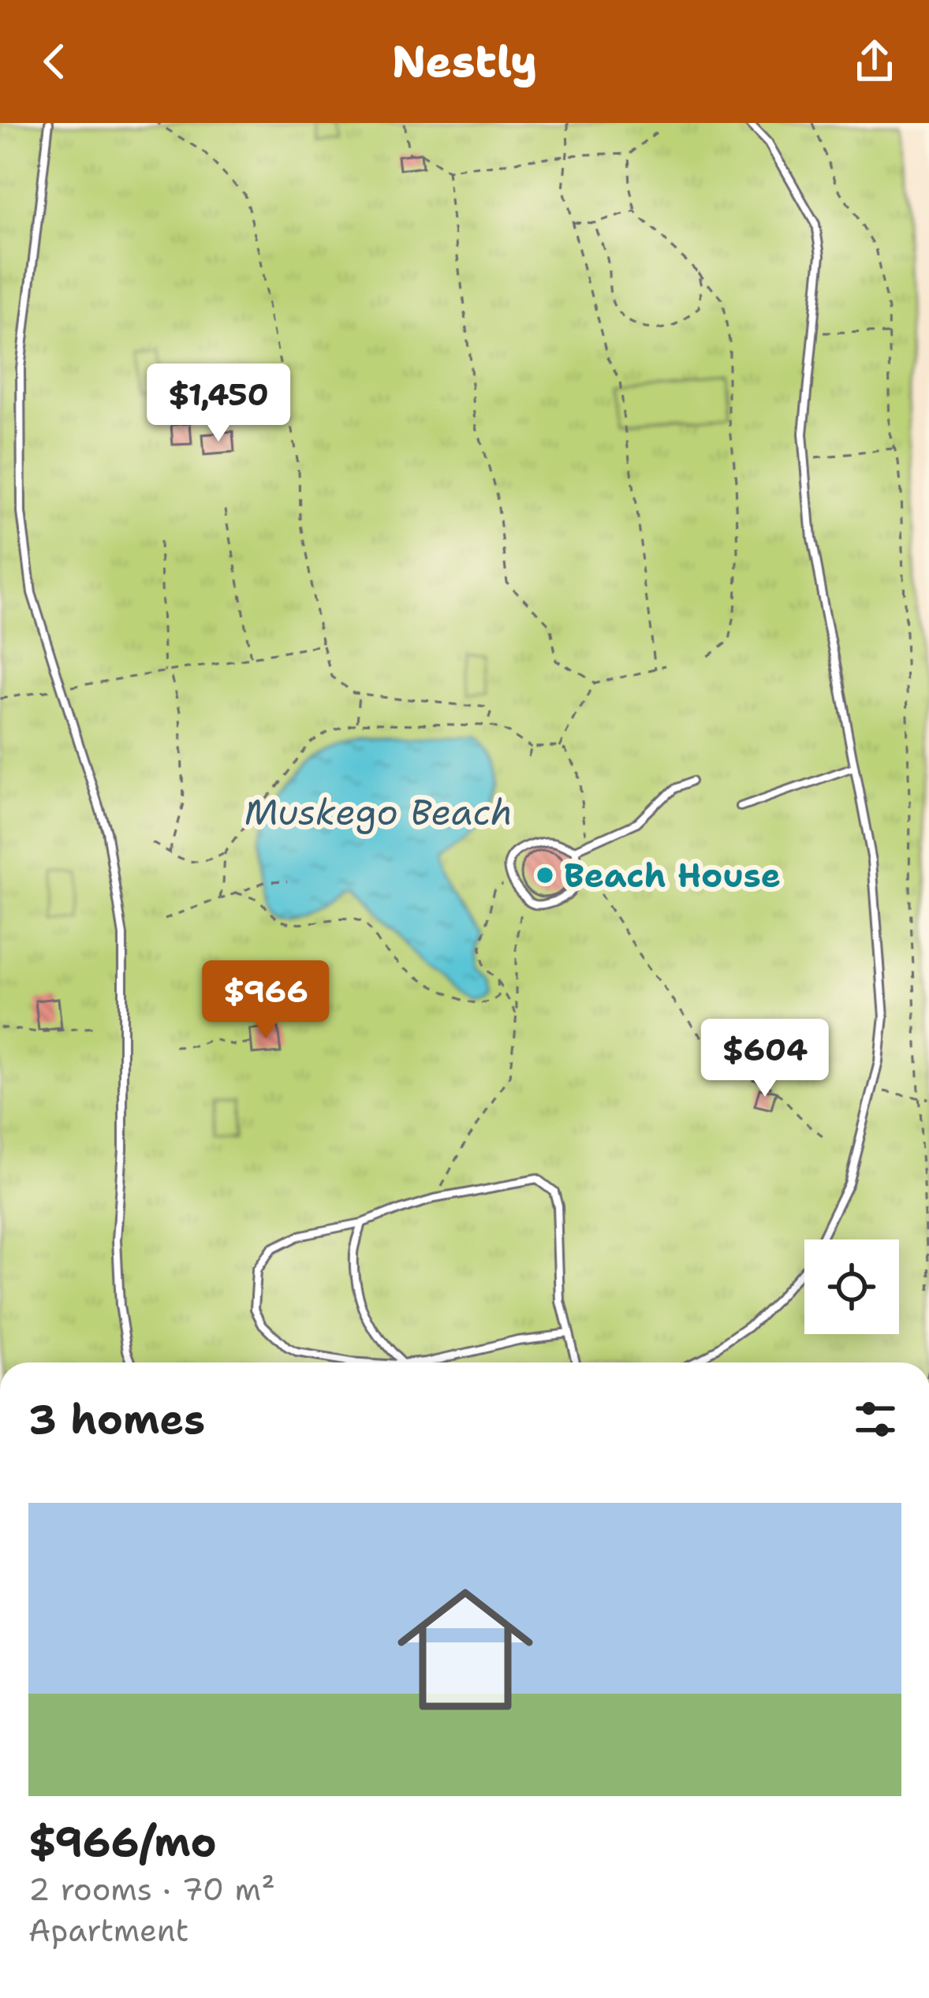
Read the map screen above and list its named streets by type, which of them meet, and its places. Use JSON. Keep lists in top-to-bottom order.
{
  "water": ["Muskego Beach"],
  "places": ["Beach House"],
  "page": {
    "header": "Nestly",
    "price": ["$1,450", "$966", "$604"],
    "heading": "3 homes",
    "list": [
      {
        "name": "$966/mo",
        "note": "2 rooms · 70 m² · Apartment"
      }
    ]
  }
}
